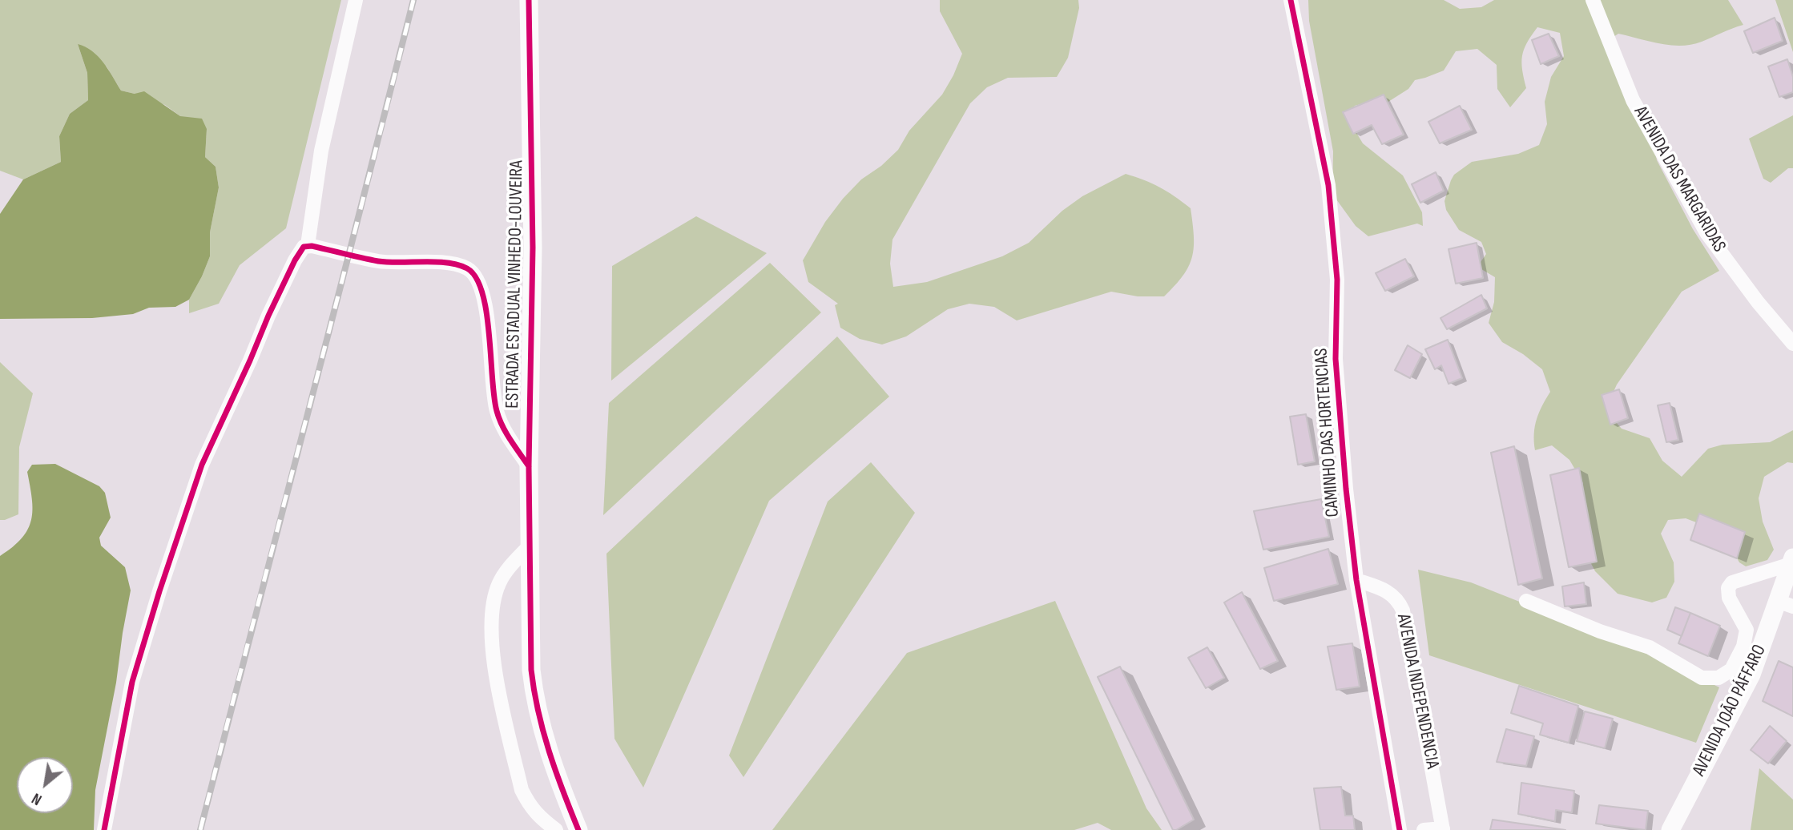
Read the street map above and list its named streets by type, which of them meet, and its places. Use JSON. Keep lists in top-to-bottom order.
{
  "streets": {
    "main road": ["ESTRADA ESTADUAL VINHEDO-LOUVEIRA", "AVENIDA JOÃO PÁFFARO"],
    "street": ["AVENIDA DAS MARGARIDAS", "CAMINHO DAS HORTENCIAS", "AVENIDA INDEPENDENCIA"]
  },
  "crossings": [
    ["CAMINHO DAS HORTENCIAS", "AVENIDA INDEPENDENCIA"]
  ],
  "north": "bottom left"
}
